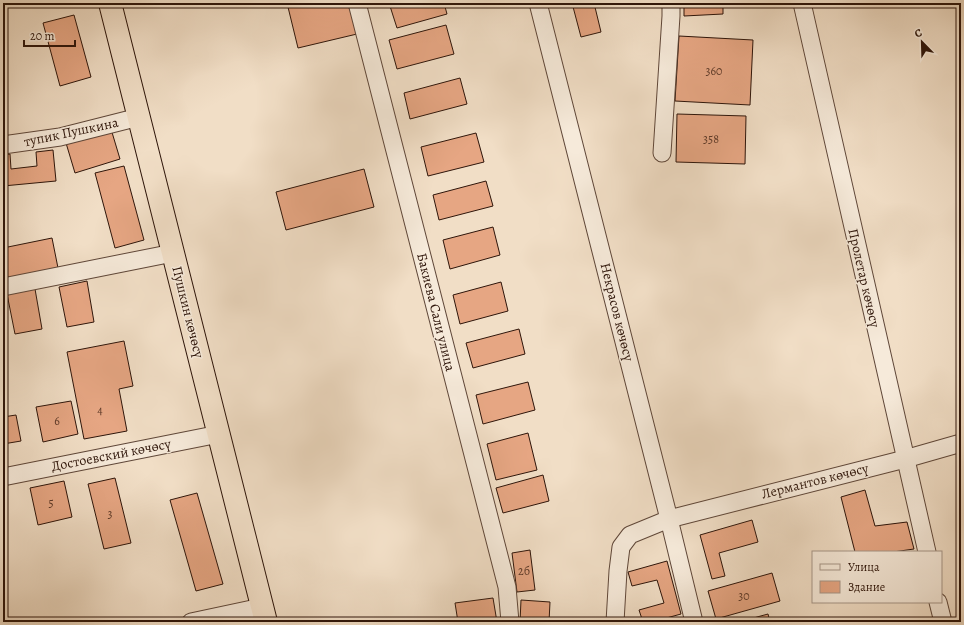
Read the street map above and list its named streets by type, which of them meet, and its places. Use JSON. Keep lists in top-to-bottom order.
{
  "streets": {
    "highway": ["Пушкин көчөсү"],
    "street": [
      "тупик Пушкина",
      "Пролетар көчөсү",
      "Бакиева Сали улица",
      "Некрасов көчөсү",
      "Достоевский көчөсү",
      "Лермантов көчөсү"
    ]
  },
  "crossings": [
    ["тупик Пушкина", "Пушкин көчөсү"],
    ["Пролетар көчөсү", "Лермантов көчөсү"],
    ["Пушкин көчөсү", "Достоевский көчөсү"],
    ["Некрасов көчөсү", "Лермантов көчөсү"]
  ],
  "house_numbers": [
    "360",
    "358",
    "4",
    "6",
    "5",
    "3",
    "2б",
    "30"
  ],
  "legend": ["Улица", "Здание"],
  "scale_bar": "20 m",
  "north": "top left"
}
